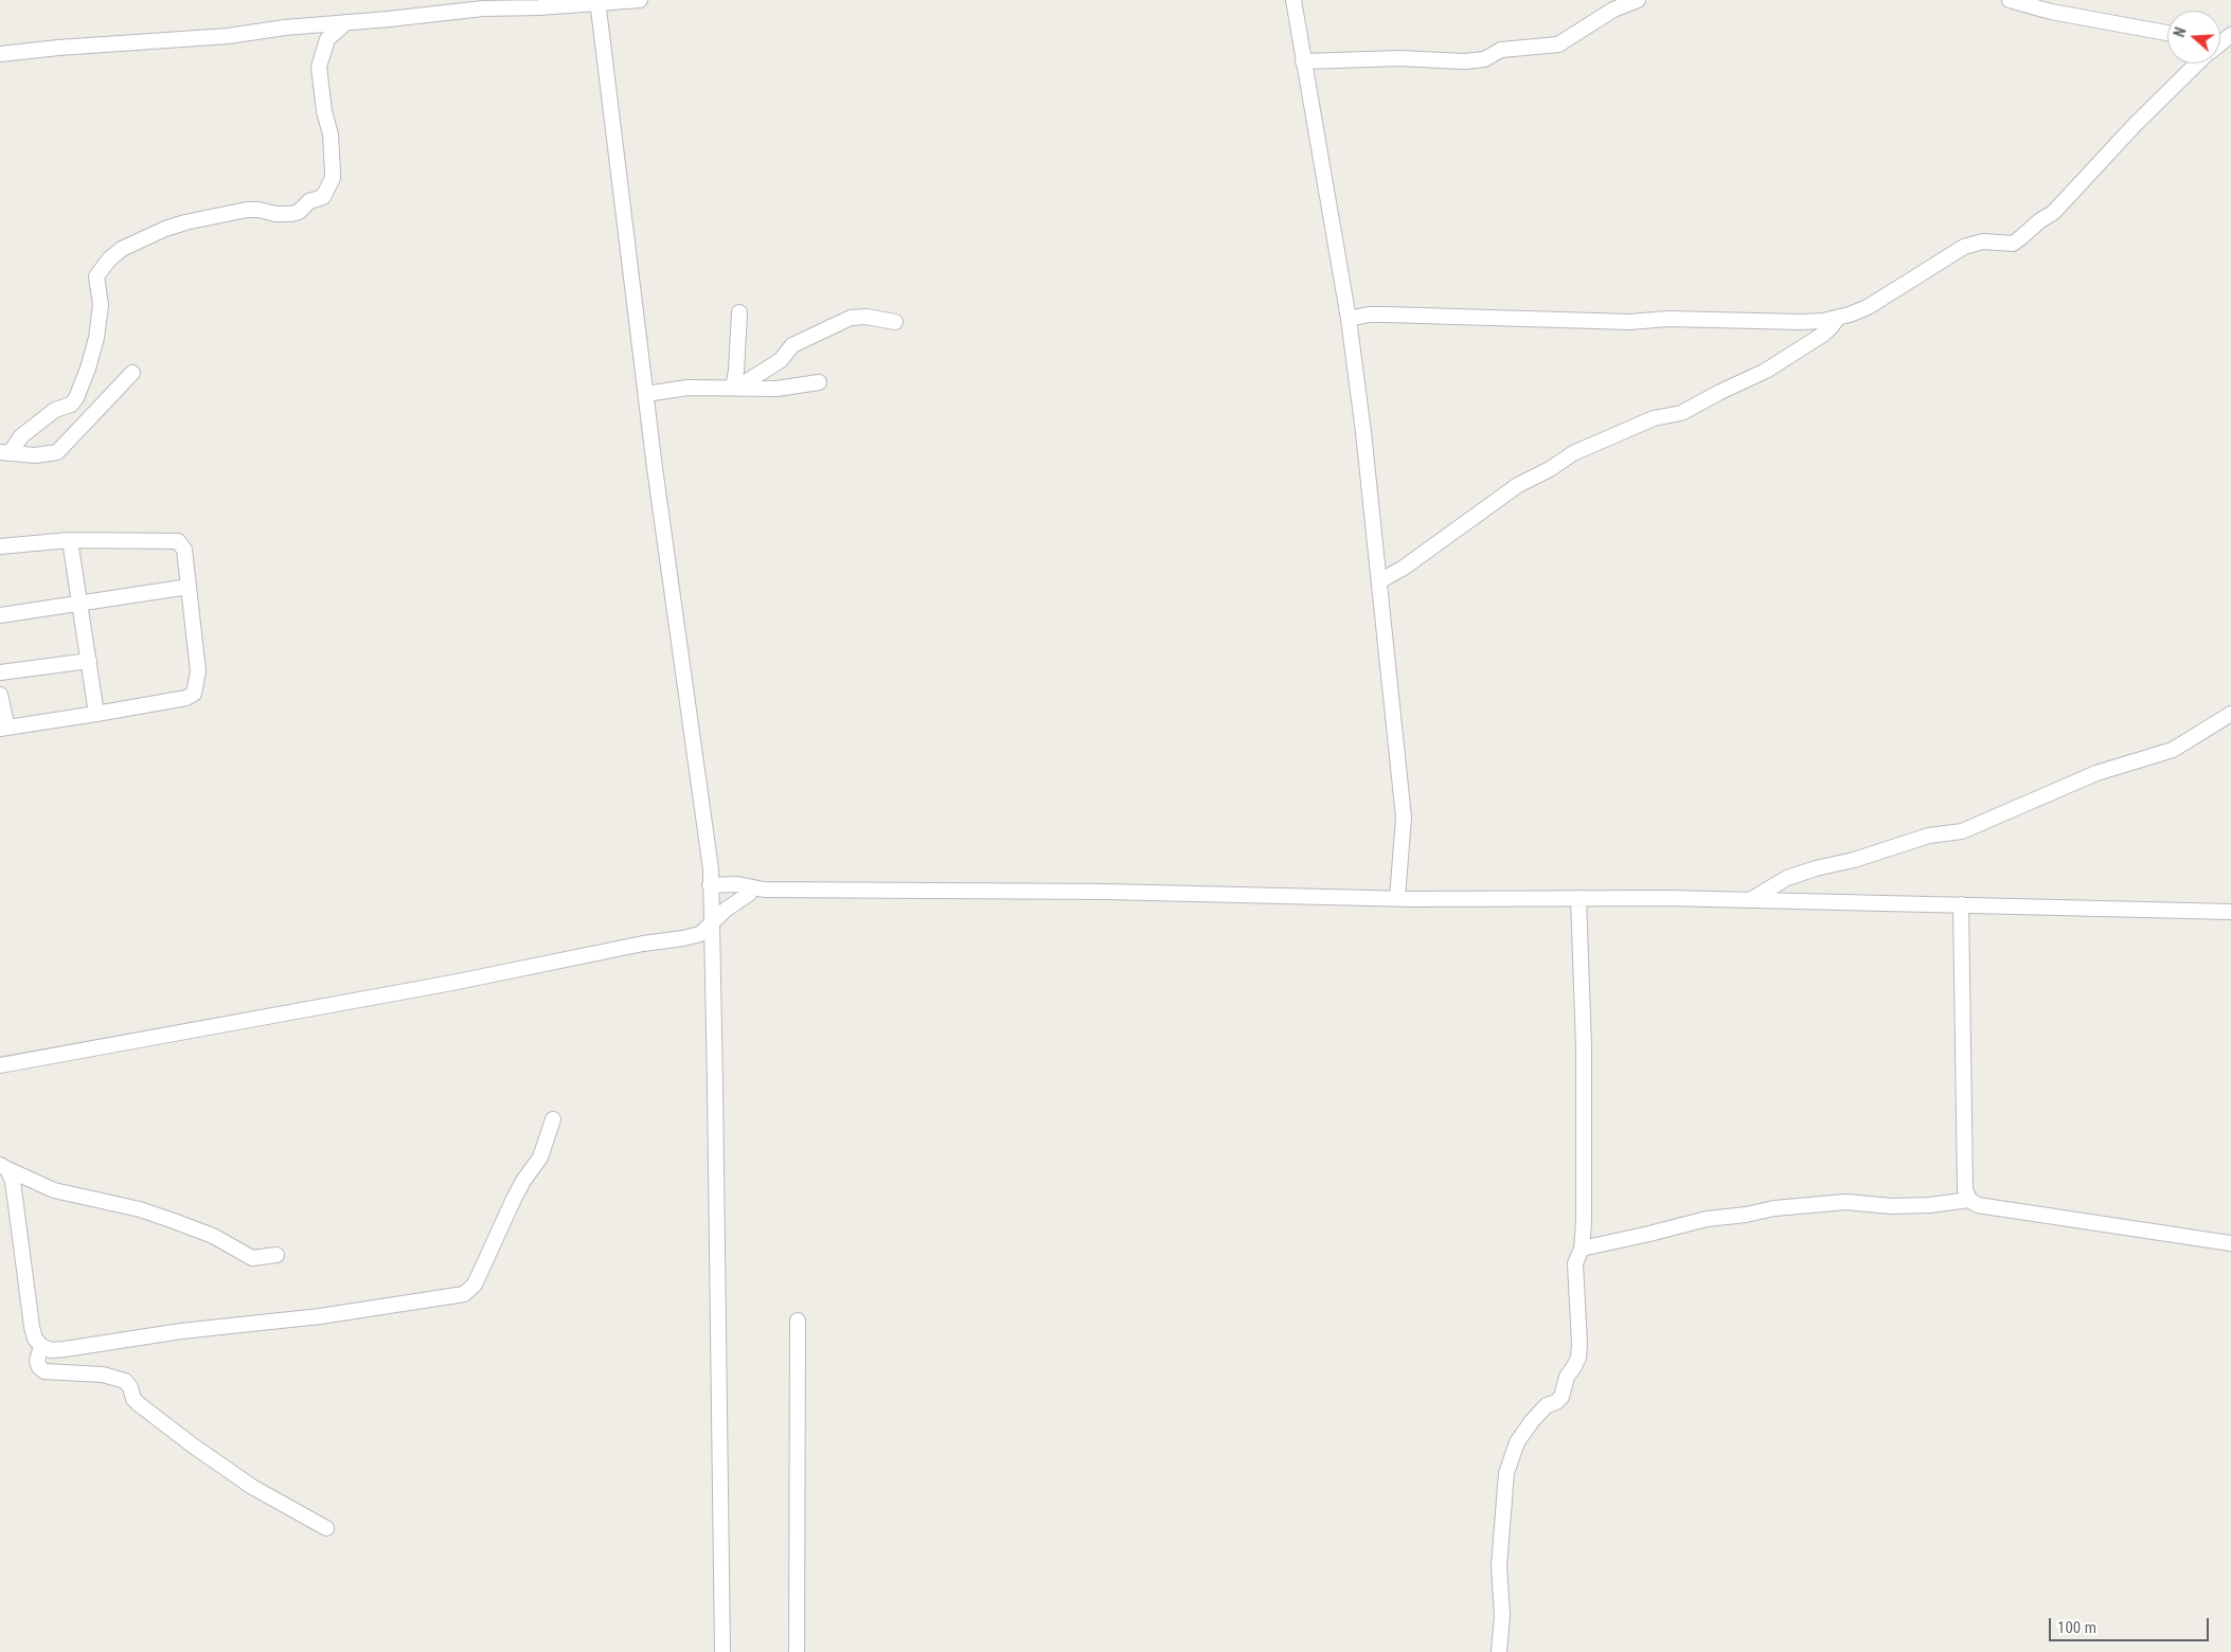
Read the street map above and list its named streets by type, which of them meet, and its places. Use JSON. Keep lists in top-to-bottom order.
{
  "scale_bar": "100 m",
  "north": "left"
}
